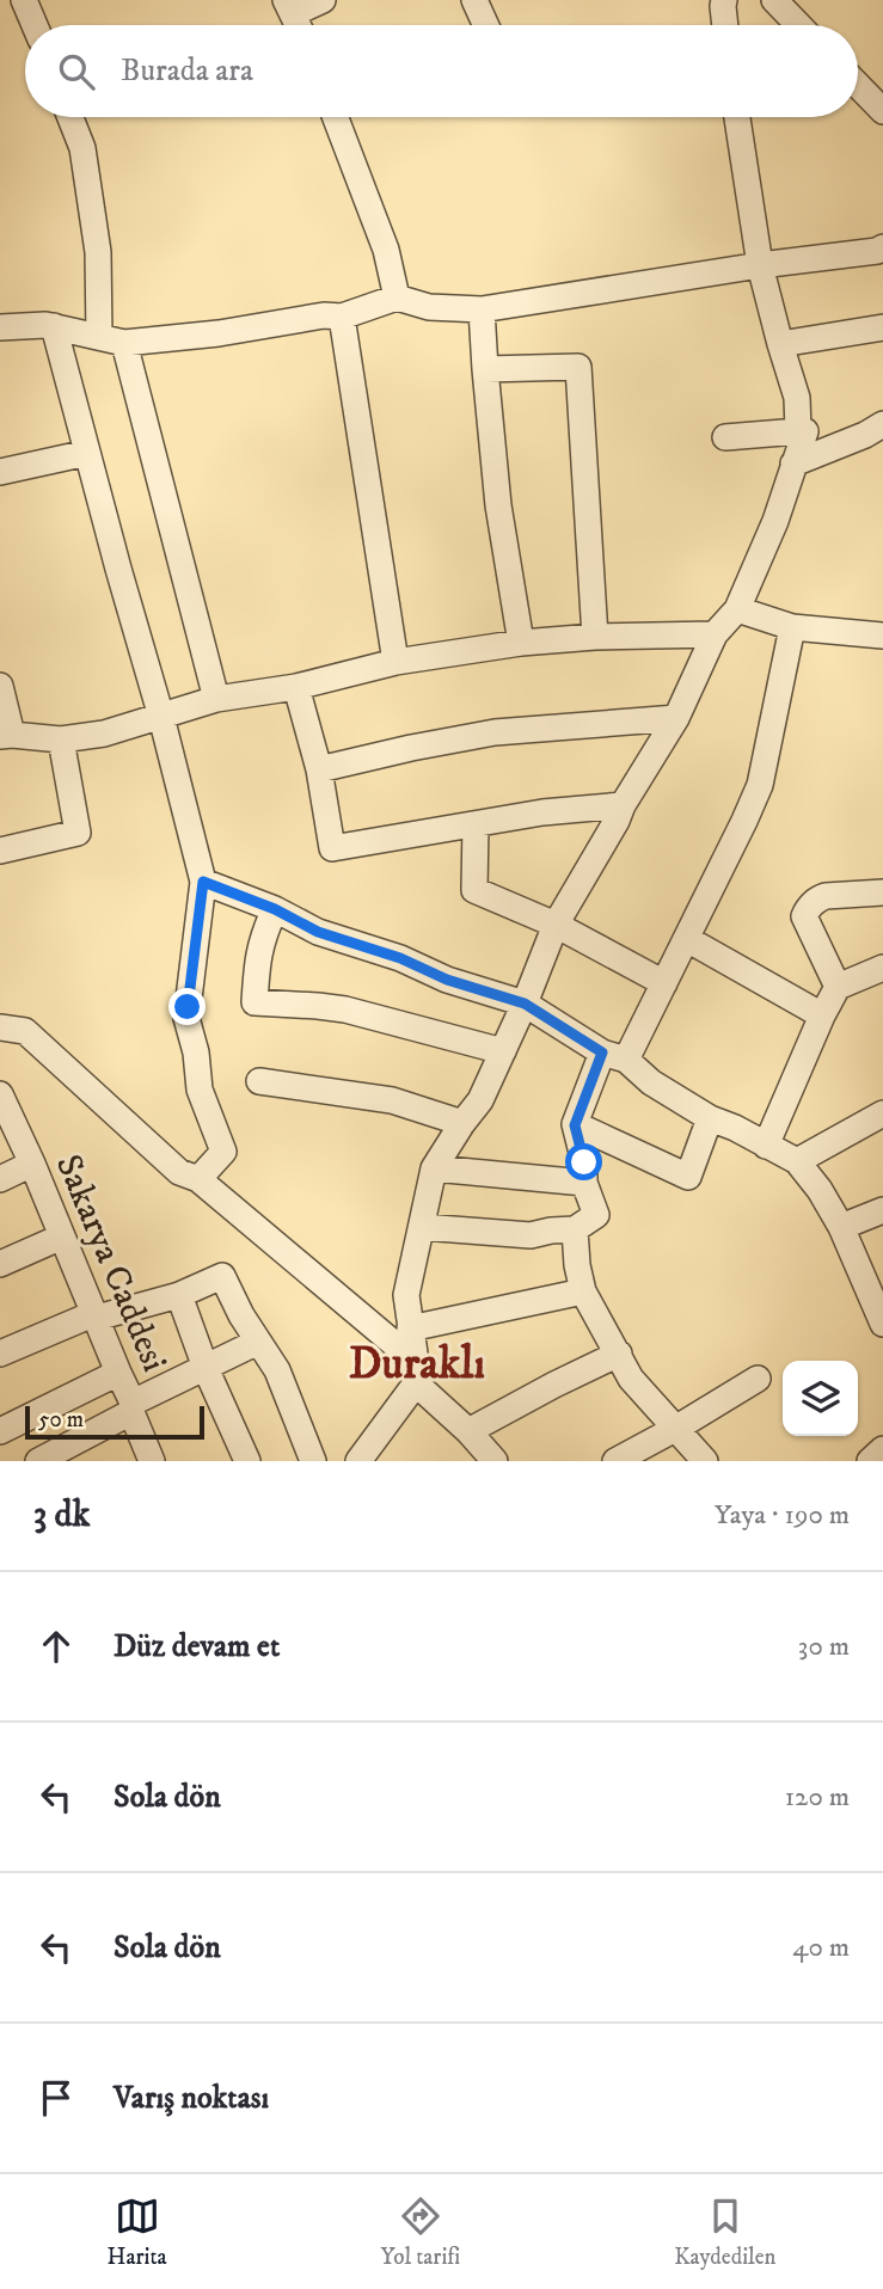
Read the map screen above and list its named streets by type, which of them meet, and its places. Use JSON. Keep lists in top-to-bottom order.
{
  "streets": {
    "street": ["Sakarya Caddesi"]
  },
  "districts": ["Duraklı"],
  "scale_bar": "50 m",
  "page": {
    "search": "Burada ara",
    "scale": "50 m",
    "heading": ["3 dk", "Yaya · 190 m"],
    "list": [
      ["Düz devam et", "30 m"],
      ["Sola dön", "120 m"],
      ["Sola dön", "40 m"],
      "Varış noktası"
    ],
    "nav": ["Harita", "Yol tarifi", "Kaydedilen"]
  }
}
